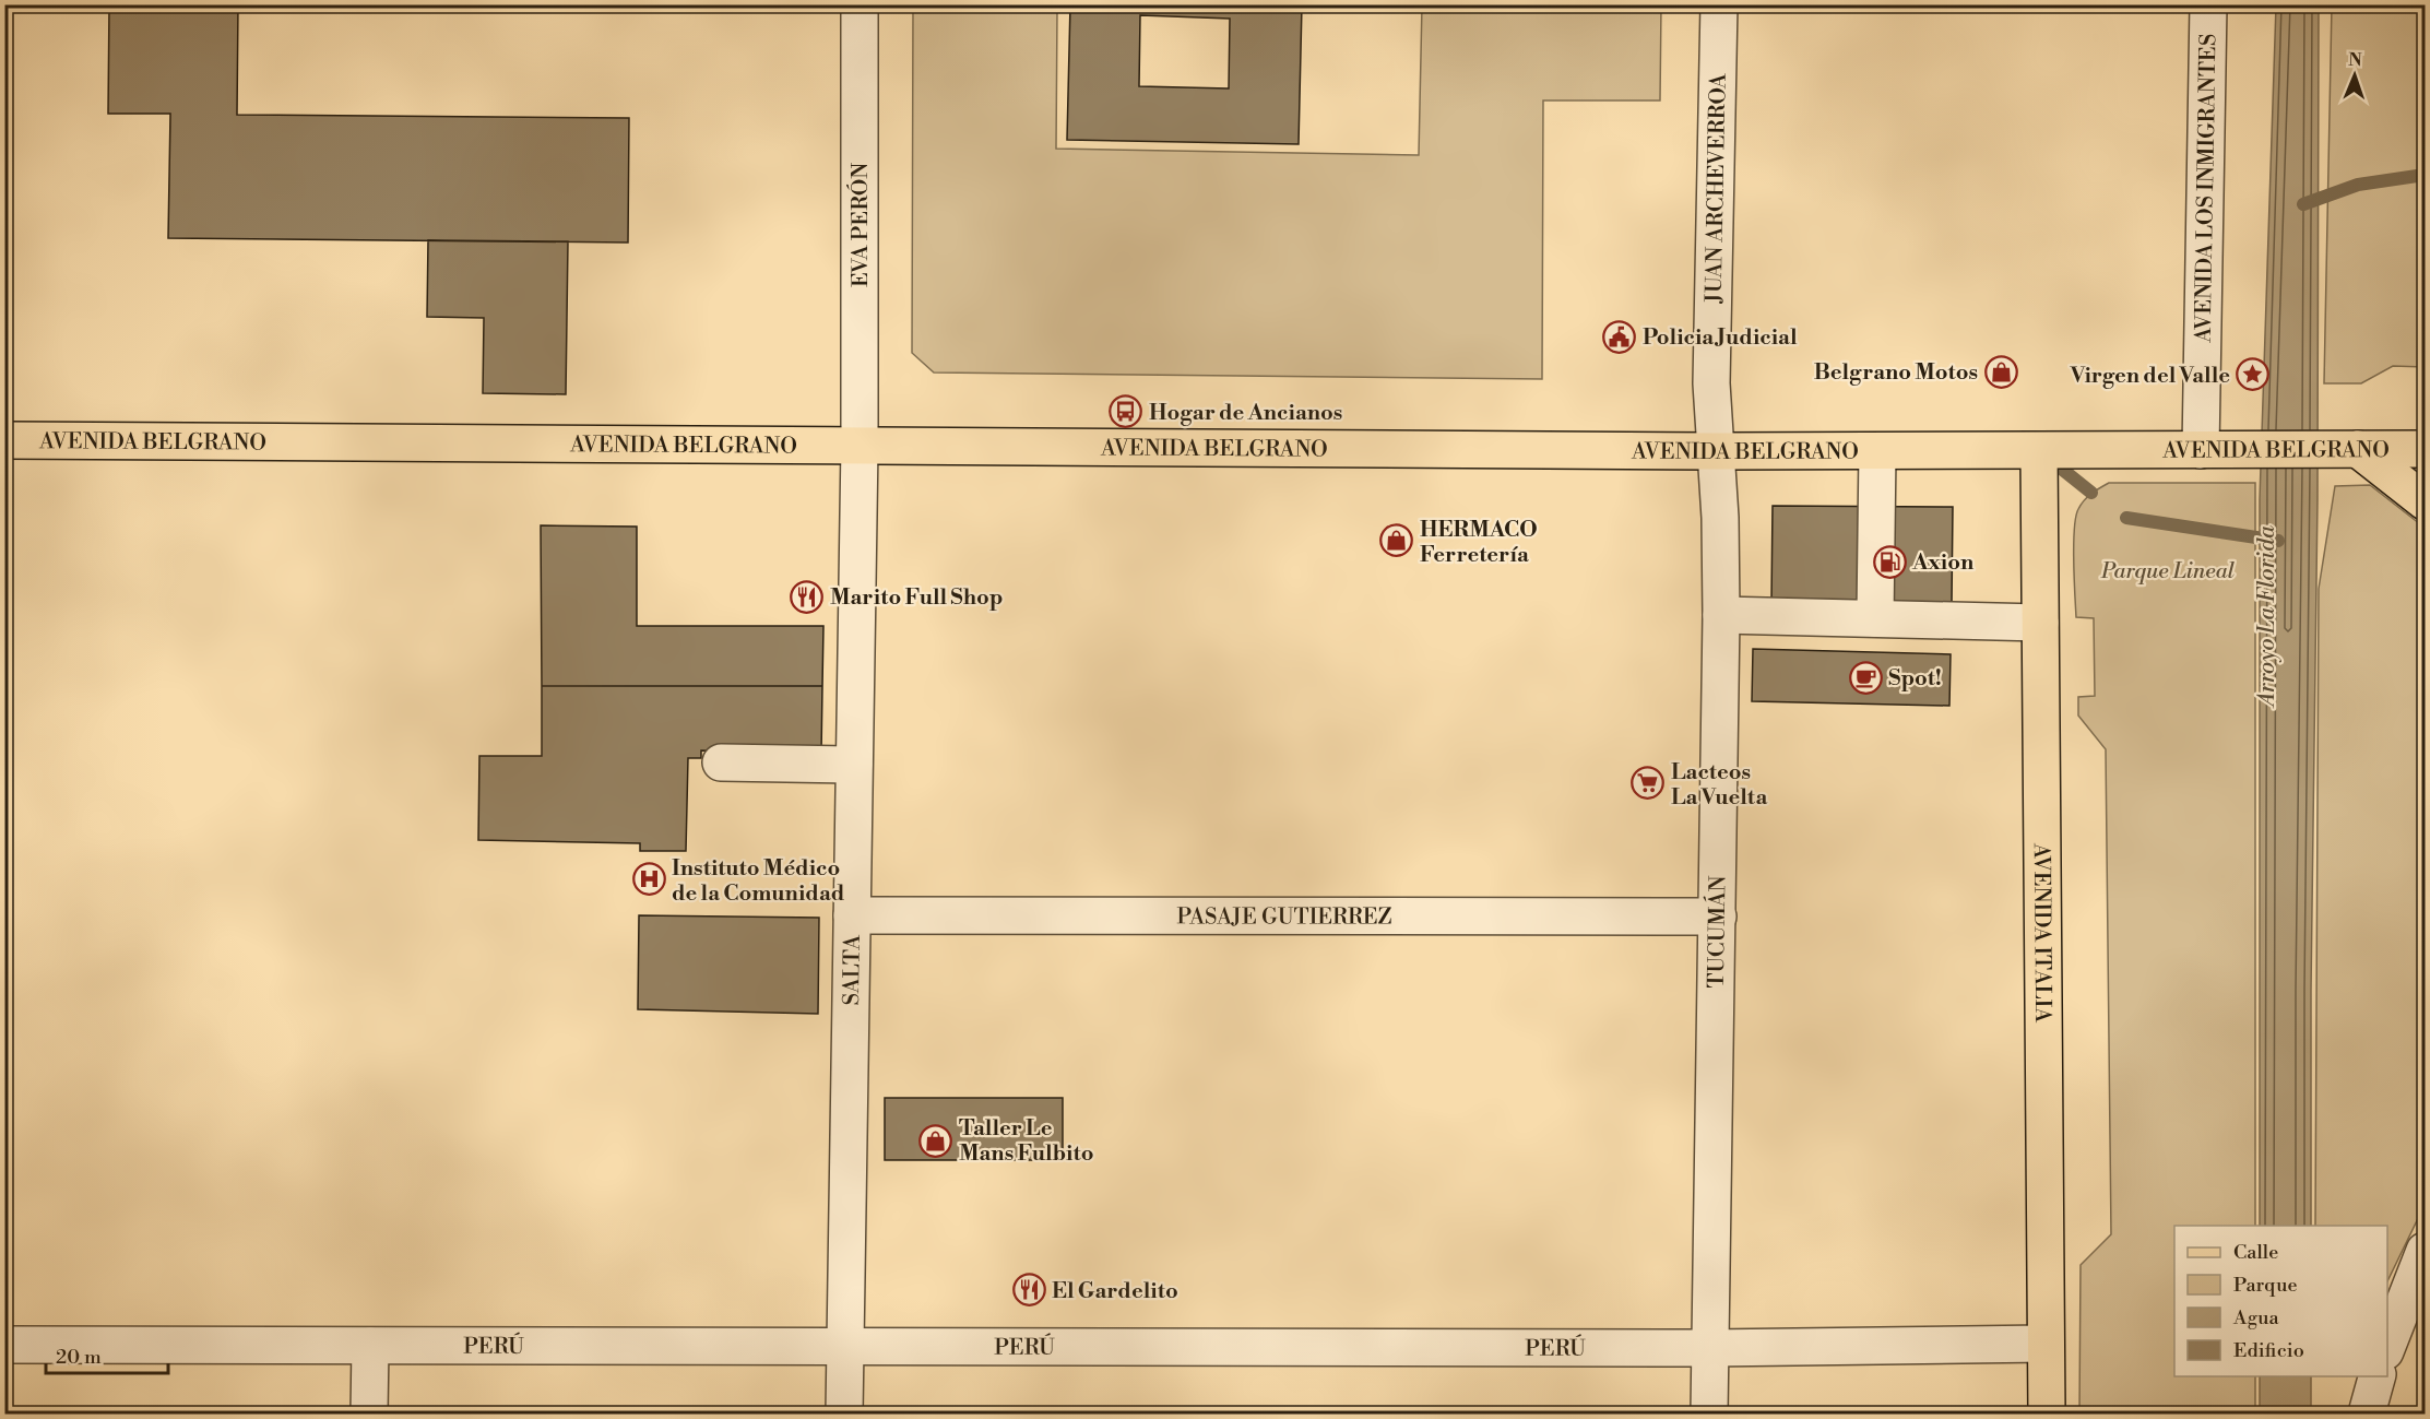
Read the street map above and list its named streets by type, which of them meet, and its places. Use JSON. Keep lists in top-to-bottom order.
{
  "streets": {
    "main road": ["AVENIDA BELGRANO", "AVENIDA ITALIA"],
    "street": [
      "AVENIDA LOS INMIGRANTES",
      "JUAN ARCHEVERROA",
      "EVA PERÓN",
      "PASAJE GUTIERREZ",
      "TUCUMÁN",
      "SALTA",
      "PERÚ"
    ]
  },
  "crossings": [
    ["AVENIDA LOS INMIGRANTES", "AVENIDA BELGRANO"],
    ["JUAN ARCHEVERROA", "AVENIDA BELGRANO"],
    ["JUAN ARCHEVERROA", "TUCUMÁN"],
    ["EVA PERÓN", "AVENIDA BELGRANO"],
    ["EVA PERÓN", "SALTA"],
    ["AVENIDA BELGRANO", "TUCUMÁN"],
    ["AVENIDA BELGRANO", "AVENIDA ITALIA"],
    ["AVENIDA BELGRANO", "SALTA"],
    ["PASAJE GUTIERREZ", "TUCUMÁN"],
    ["PASAJE GUTIERREZ", "SALTA"],
    ["TUCUMÁN", "PERÚ"],
    ["AVENIDA ITALIA", "PERÚ"],
    ["SALTA", "PERÚ"]
  ],
  "water": ["Arroyo La Florida"],
  "parks": ["Parque Lineal"],
  "places": {
    "public building": ["Policia Judicial"],
    "shop": ["Belgrano Motos", "HERMACO Ferretería", "Taller Le Mans Fulbito"],
    "place": ["Virgen del Valle"],
    "bus stop": ["Hogar de Ancianos"],
    "fuel station": ["Axion"],
    "restaurant": ["Marito Full Shop", "El Gardelito"],
    "cafe": ["Spot!"],
    "supermarket": ["Lacteos La Vuelta"],
    "hospital": ["Instituto Médico de la Comunidad"]
  },
  "legend": [
    "Calle",
    "Parque",
    "Agua",
    "Edificio"
  ],
  "scale_bar": "20 m",
  "north": "top"
}
